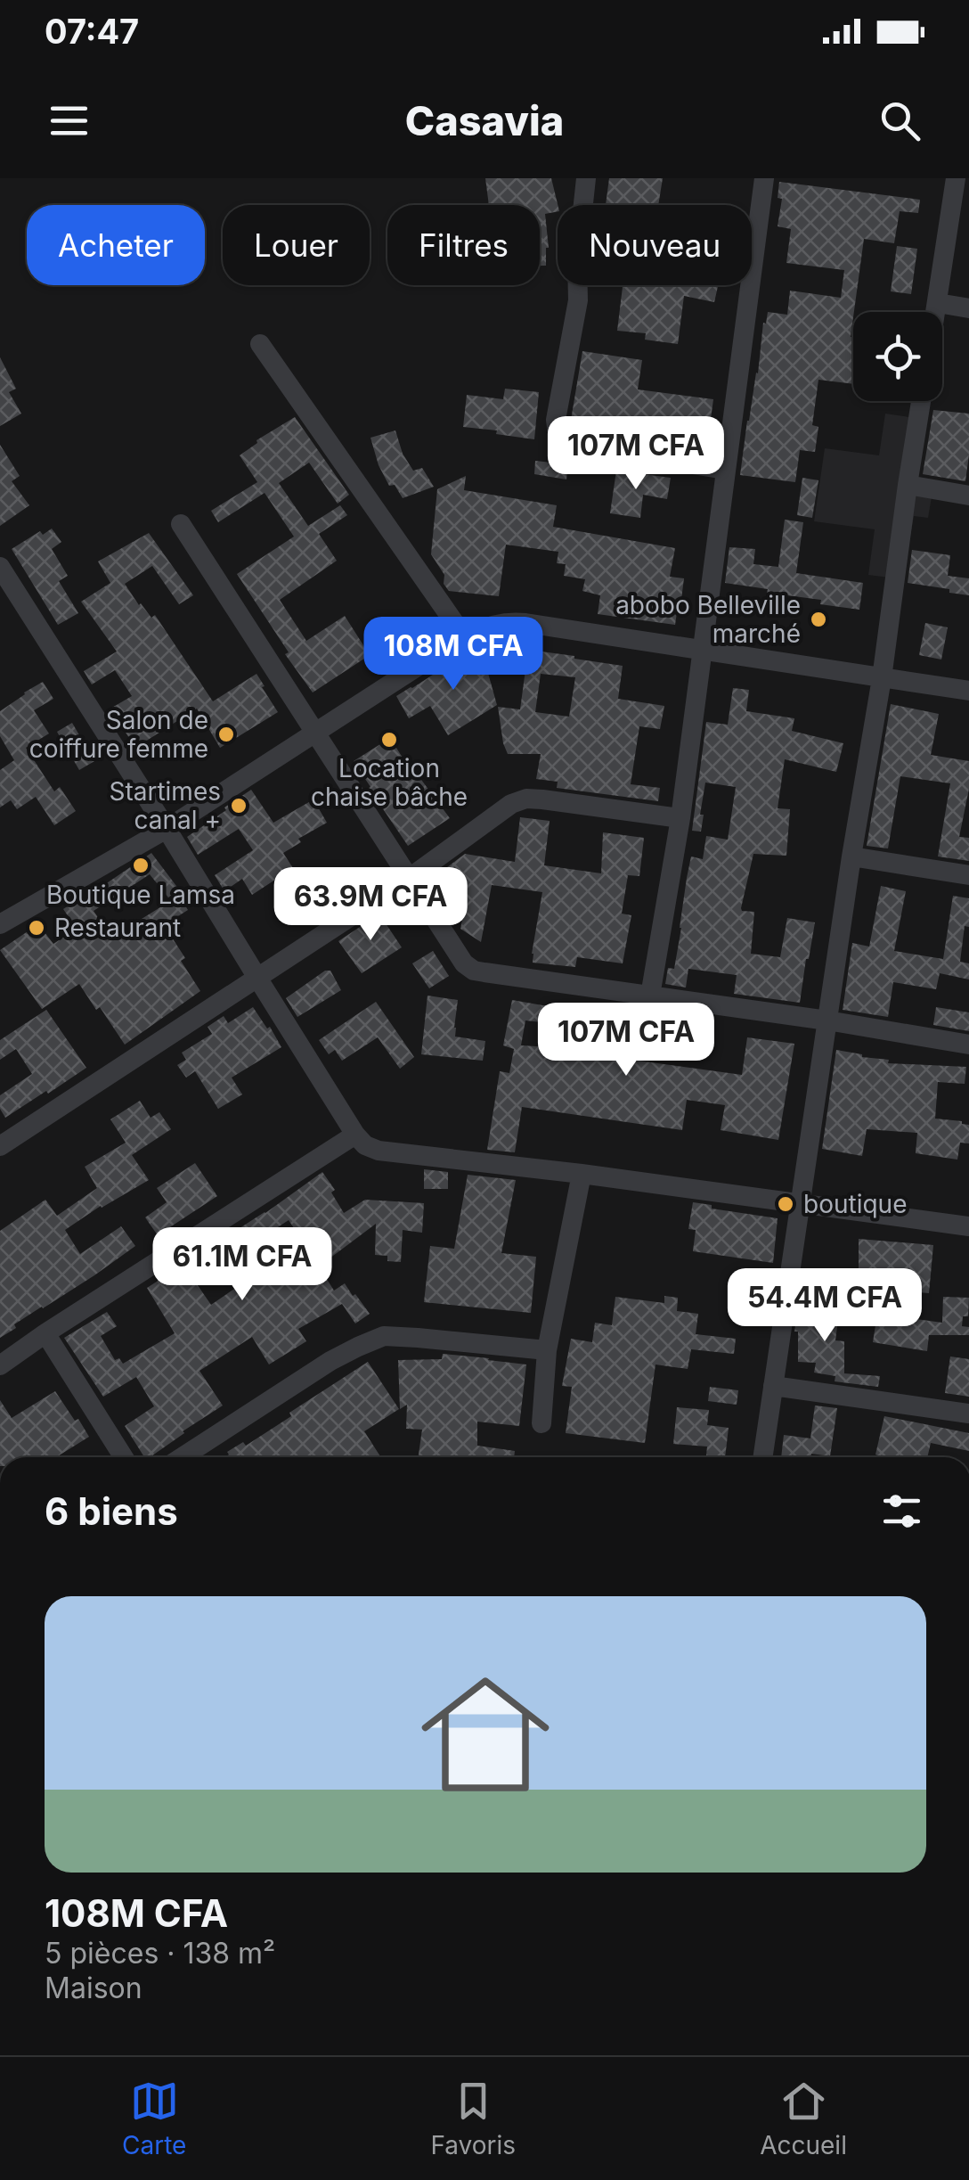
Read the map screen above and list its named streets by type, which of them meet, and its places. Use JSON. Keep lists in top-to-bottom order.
{
  "places": [
    "abobo Belleville marché",
    "Salon de coiffure femme",
    "Location chaise bâche",
    "Startimes canal +",
    "Boutique Lamsa",
    "Restaurant",
    "boutique"
  ],
  "page": {
    "status": "07:47",
    "header": "Casavia",
    "chip": [
      "Acheter",
      "Louer",
      "Filtres",
      "Nouveau"
    ],
    "price": [
      "107M CFA",
      "108M CFA",
      "63.9M CFA",
      "107M CFA",
      "61.1M CFA",
      "54.4M CFA"
    ],
    "heading": "6 biens",
    "list": [
      {
        "name": "108M CFA",
        "note": "5 pièces · 138 m² · Maison"
      }
    ],
    "tabs": ["Carte", "Favoris", "Accueil"]
  }
}
